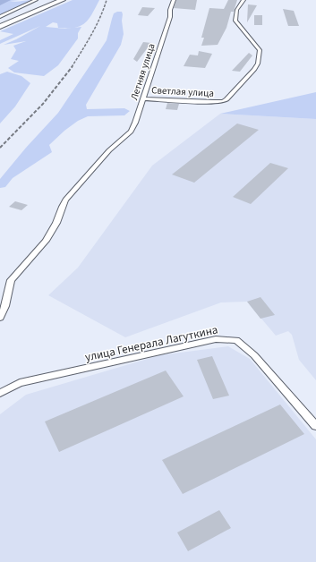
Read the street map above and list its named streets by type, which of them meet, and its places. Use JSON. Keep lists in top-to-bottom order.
{
  "streets": {
    "street": ["Летняя улица", "Светлая улица", "улица Генерала Лагуткина"]
  },
  "crossings": [
    ["Летняя улица", "Светлая улица"]
  ]
}
